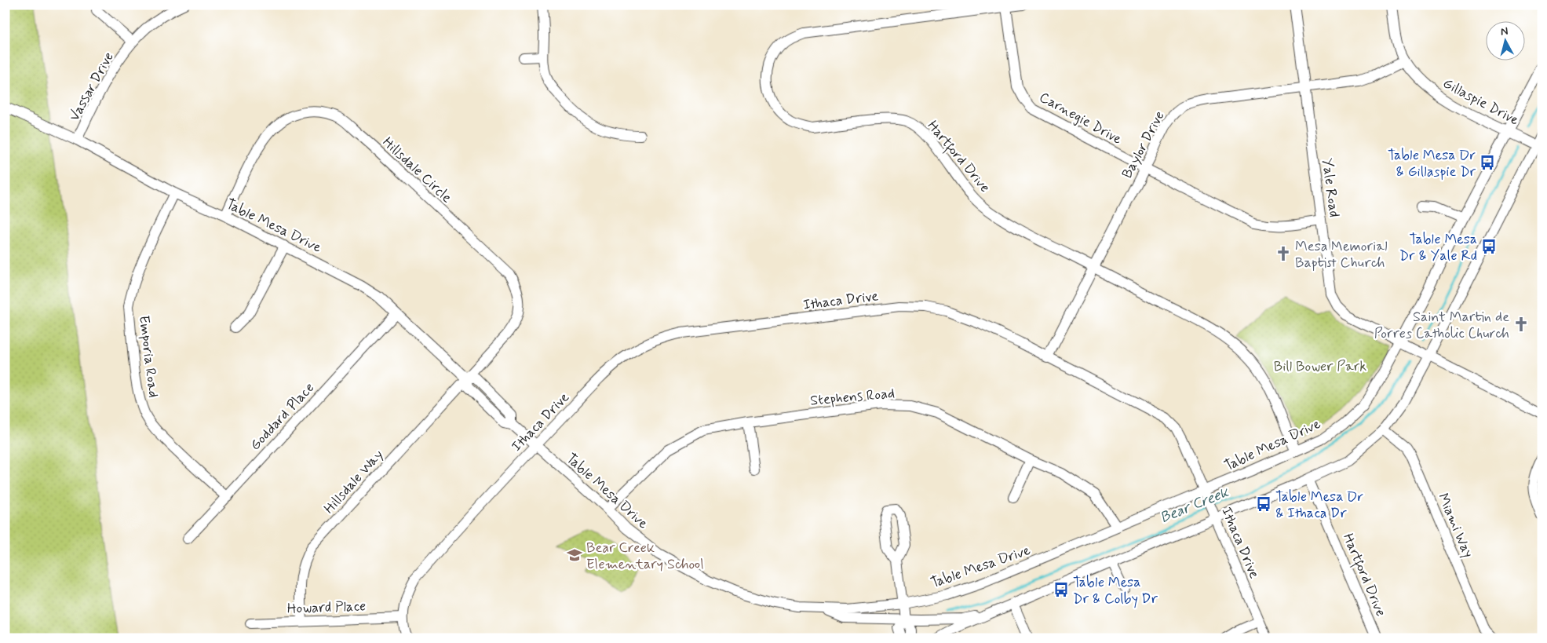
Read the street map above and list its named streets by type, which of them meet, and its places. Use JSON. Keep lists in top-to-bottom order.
{
  "streets": {
    "street": [
      "Vassar Drive",
      "Gillaspie Drive",
      "Carnegie Drive",
      "Baylor Drive",
      "Hartford Drive",
      "Hillsdale Circle",
      "Yale Road",
      "Table Mesa Drive",
      "Ithaca Drive",
      "Emporia Road",
      "Stephens Road",
      "Goddard Place",
      "Hillsdale Way",
      "Miami Way",
      "Howard Place"
    ]
  },
  "crossings": [
    ["Vassar Drive", "Table Mesa Drive"],
    ["Gillaspie Drive", "Baylor Drive"],
    ["Gillaspie Drive", "Table Mesa Drive"],
    ["Carnegie Drive", "Baylor Drive"],
    ["Carnegie Drive", "Hartford Drive"],
    ["Carnegie Drive", "Yale Road"],
    ["Baylor Drive", "Hartford Drive"],
    ["Baylor Drive", "Yale Road"],
    ["Baylor Drive", "Ithaca Drive"],
    ["Hartford Drive", "Table Mesa Drive"],
    ["Hillsdale Circle", "Table Mesa Drive"],
    ["Hillsdale Circle", "Hillsdale Way"],
    ["Yale Road", "Table Mesa Drive"],
    ["Table Mesa Drive", "Ithaca Drive"],
    ["Table Mesa Drive", "Emporia Road"],
    ["Table Mesa Drive", "Stephens Road"],
    ["Table Mesa Drive", "Goddard Place"],
    ["Table Mesa Drive", "Hillsdale Way"],
    ["Table Mesa Drive", "Miami Way"],
    ["Ithaca Drive", "Howard Place"],
    ["Emporia Road", "Goddard Place"],
    ["Hillsdale Way", "Howard Place"]
  ],
  "water": ["Bear Creek"],
  "parks": ["Bill Bower Park"],
  "places": {
    "bus stop": [
      "Table Mesa Dr & Gillaspie Dr",
      "Table Mesa Dr & Yale Rd",
      "Table Mesa Dr & Ithaca Dr",
      "Table Mesa Dr & Colby Dr"
    ],
    "church": ["Mesa Memorial Baptist Church", "Saint Martin de Porres Catholic Church"],
    "school or university": ["Bear Creek Elementary School"]
  },
  "north": "top"
}
